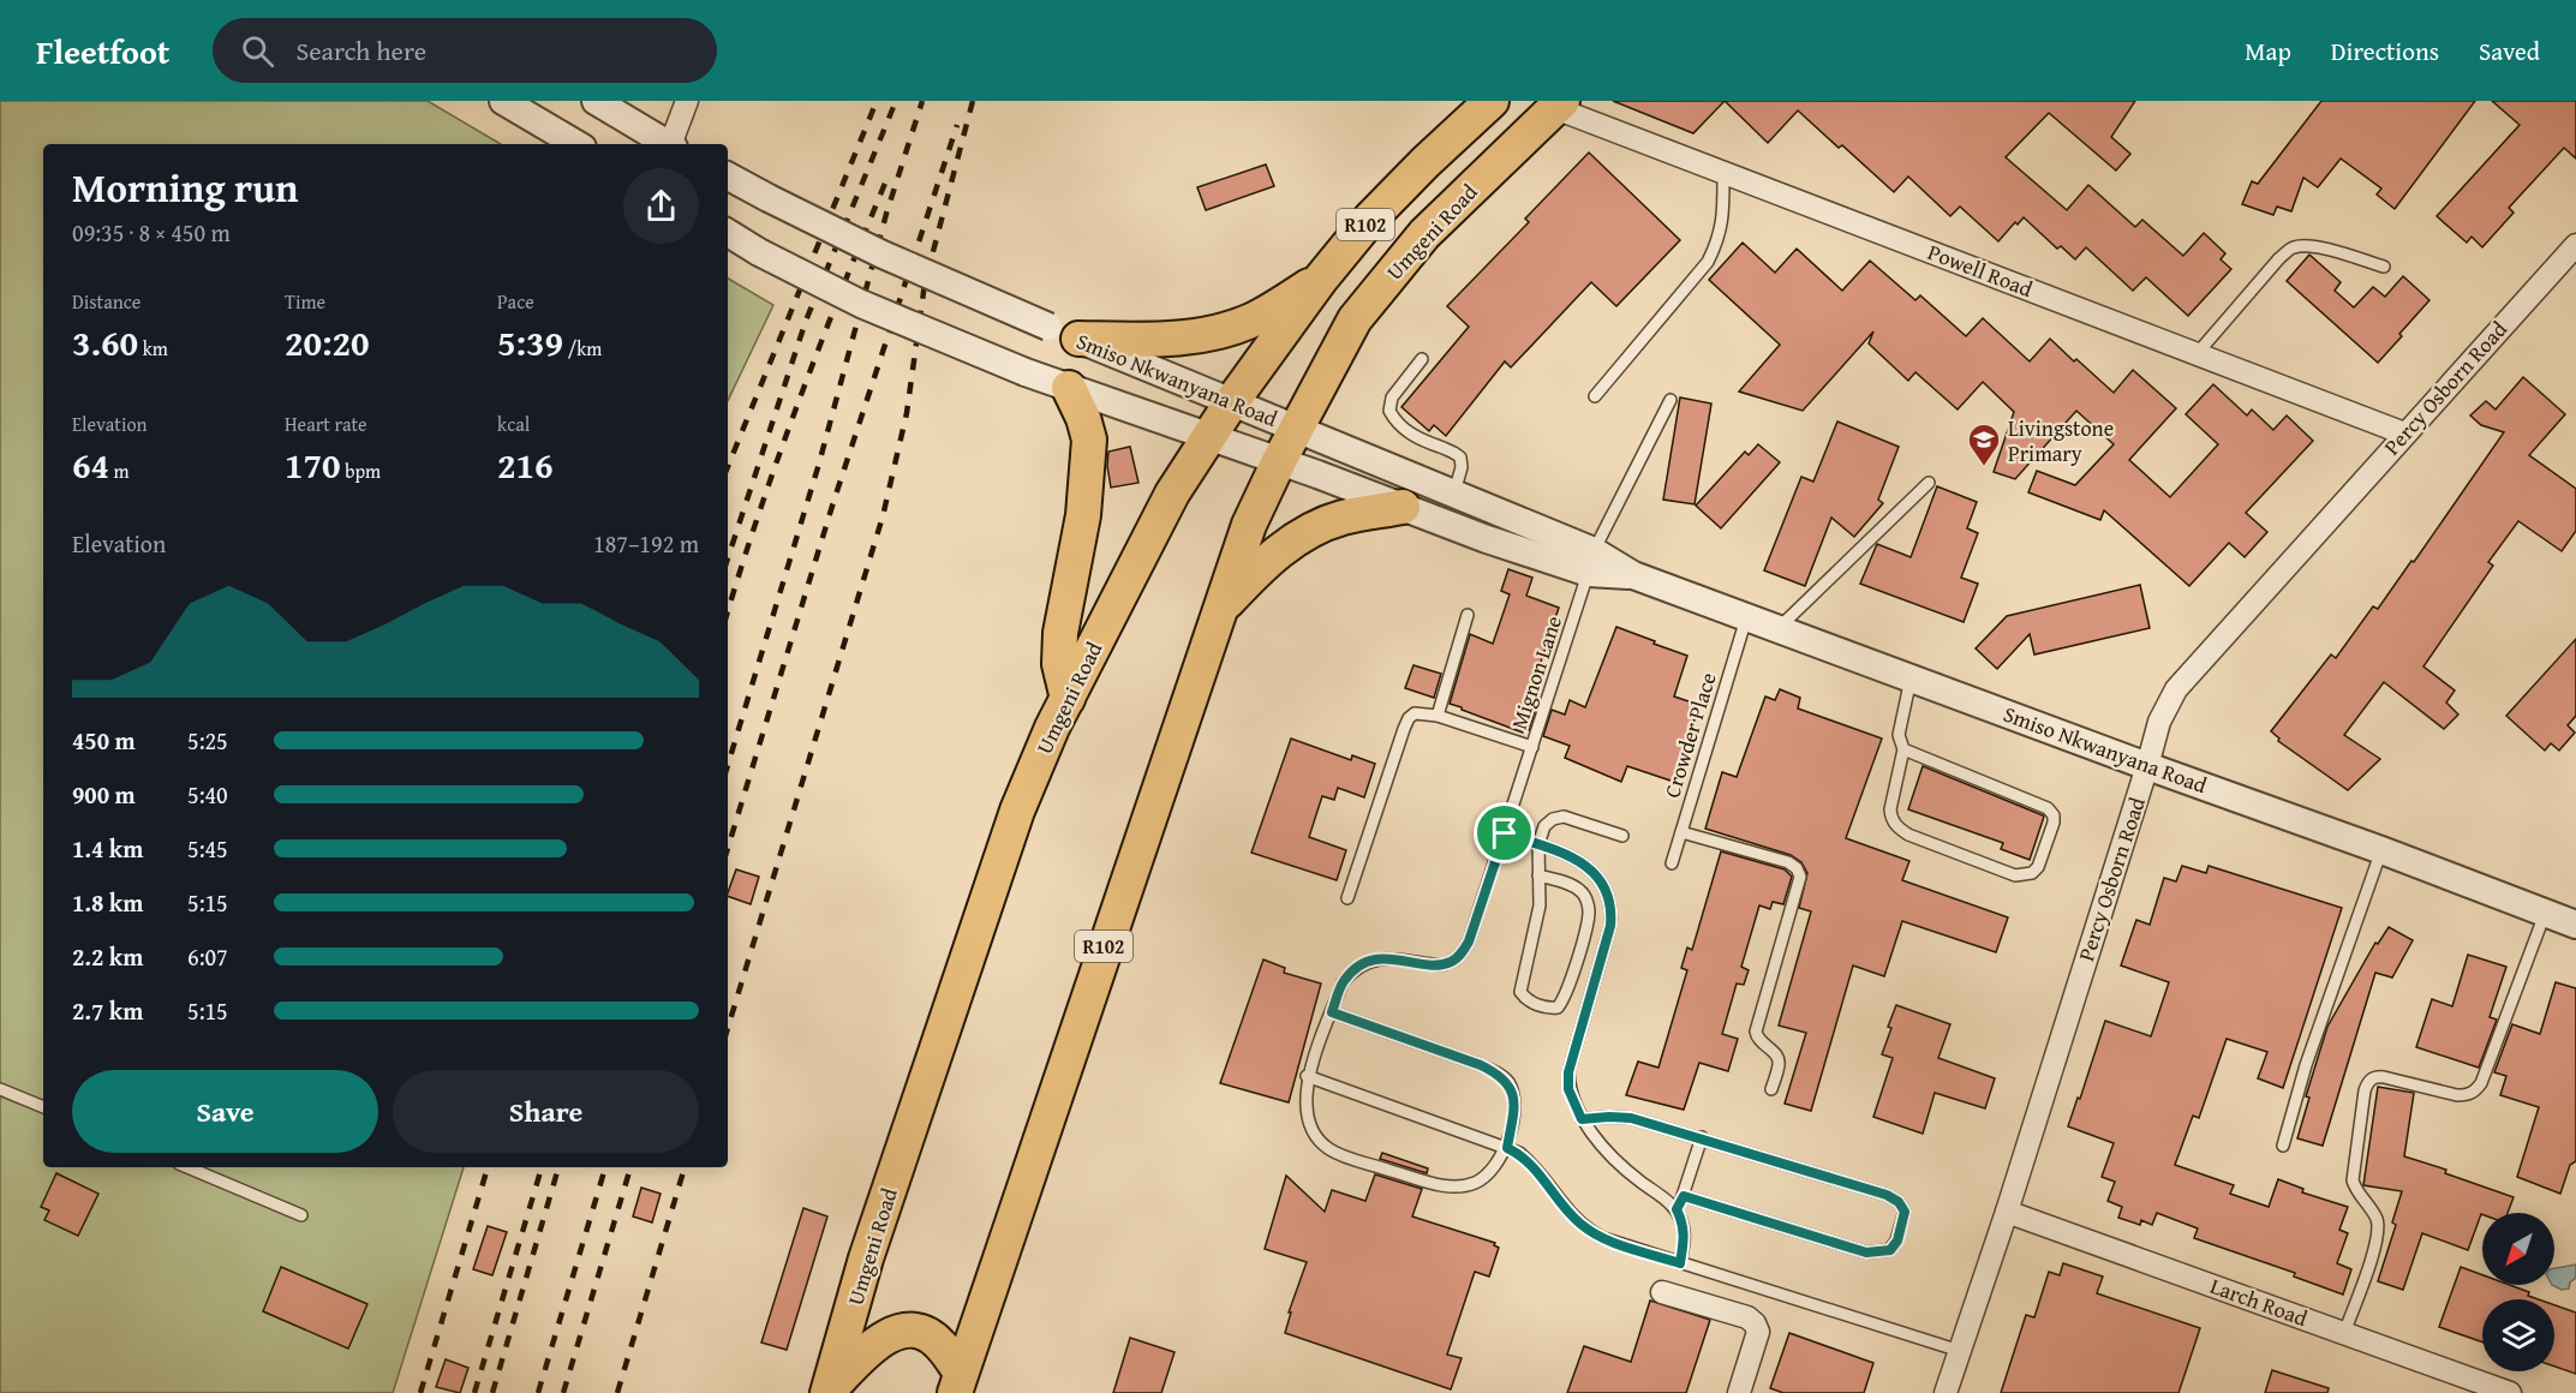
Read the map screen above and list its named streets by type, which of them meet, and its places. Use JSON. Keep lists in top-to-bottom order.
{
  "streets": {
    "main road": ["R102", "Umgeni Road"],
    "street": [
      "Powell Road",
      "Smiso Nkwanyana Road",
      "Percy Osborn Road",
      "Larch Road"
    ],
    "lane": ["Mignon Lane", "Crowder Place"]
  },
  "crossings": [
    ["Umgeni Road", "Powell Road"],
    ["Umgeni Road", "Smiso Nkwanyana Road"],
    ["Powell Road", "Percy Osborn Road"],
    ["Smiso Nkwanyana Road", "Percy Osborn Road"],
    ["Smiso Nkwanyana Road", "Mignon Lane"],
    ["Smiso Nkwanyana Road", "Crowder Place"],
    ["Percy Osborn Road", "Larch Road"]
  ],
  "places": {
    "school or university": ["Livingstone Primary"]
  },
  "north": "bottom left",
  "page": {
    "header": "Fleetfoot",
    "search": "Search here",
    "nav": ["Map", "Directions", "Saved"],
    "heading": ["Morning run", "09:35 · 8 × 450 m"],
    "stats": [
      ["Distance", "3.60 km"],
      ["Time", "20:20"],
      ["Pace", "5:39 /km"],
      ["Elevation", "64 m"],
      ["Heart rate", "170 bpm"],
      ["kcal", "216"]
    ],
    "chart": ["Elevation", "187–192 m"],
    "list": [
      {
        "name": "450 m",
        "note": "5:25"
      },
      {
        "name": "900 m",
        "note": "5:40"
      },
      {
        "name": "1.4 km",
        "note": "5:45"
      },
      {
        "name": "1.8 km",
        "note": "5:15"
      },
      {
        "name": "2.2 km",
        "note": "6:07"
      },
      {
        "name": "2.7 km",
        "note": "5:15"
      }
    ],
    "buttons": ["Save", "Share"]
  }
}
